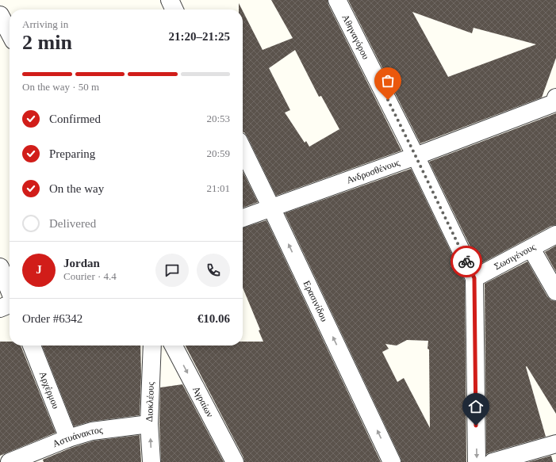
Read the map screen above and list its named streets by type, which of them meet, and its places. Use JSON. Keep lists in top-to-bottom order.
{
  "streets": {
    "street": [
      "Αθηναγόρου",
      "Ανδροσθένους",
      "Σωσιγένους",
      "Ερασινίδου",
      "Αρχέρμου",
      "Διοκλέους",
      "Αγραίων",
      "Αστυάνακτος"
    ]
  },
  "crossings": [
    ["Αθηναγόρου", "Ανδροσθένους"],
    ["Αθηναγόρου", "Σωσιγένους"],
    ["Ανδροσθένους", "Ερασινίδου"],
    ["Αρχέρμου", "Αστυάνακτος"],
    ["Διοκλέους", "Αστυάνακτος"]
  ],
  "one_way": ["Αγραίων"],
  "page": {
    "heading": ["2 min", "Arriving in", "21:20–21:25"],
    "panel": [
      "Jordan",
      "Courier · 4.4",
      "Order #6342",
      "€10.06"
    ],
    "bar": "On the way · 50 m",
    "list": [
      ["Confirmed", "20:53"],
      ["Preparing", "20:59"],
      ["On the way", "21:01"],
      "Delivered"
    ],
    "round": "J"
  }
}
